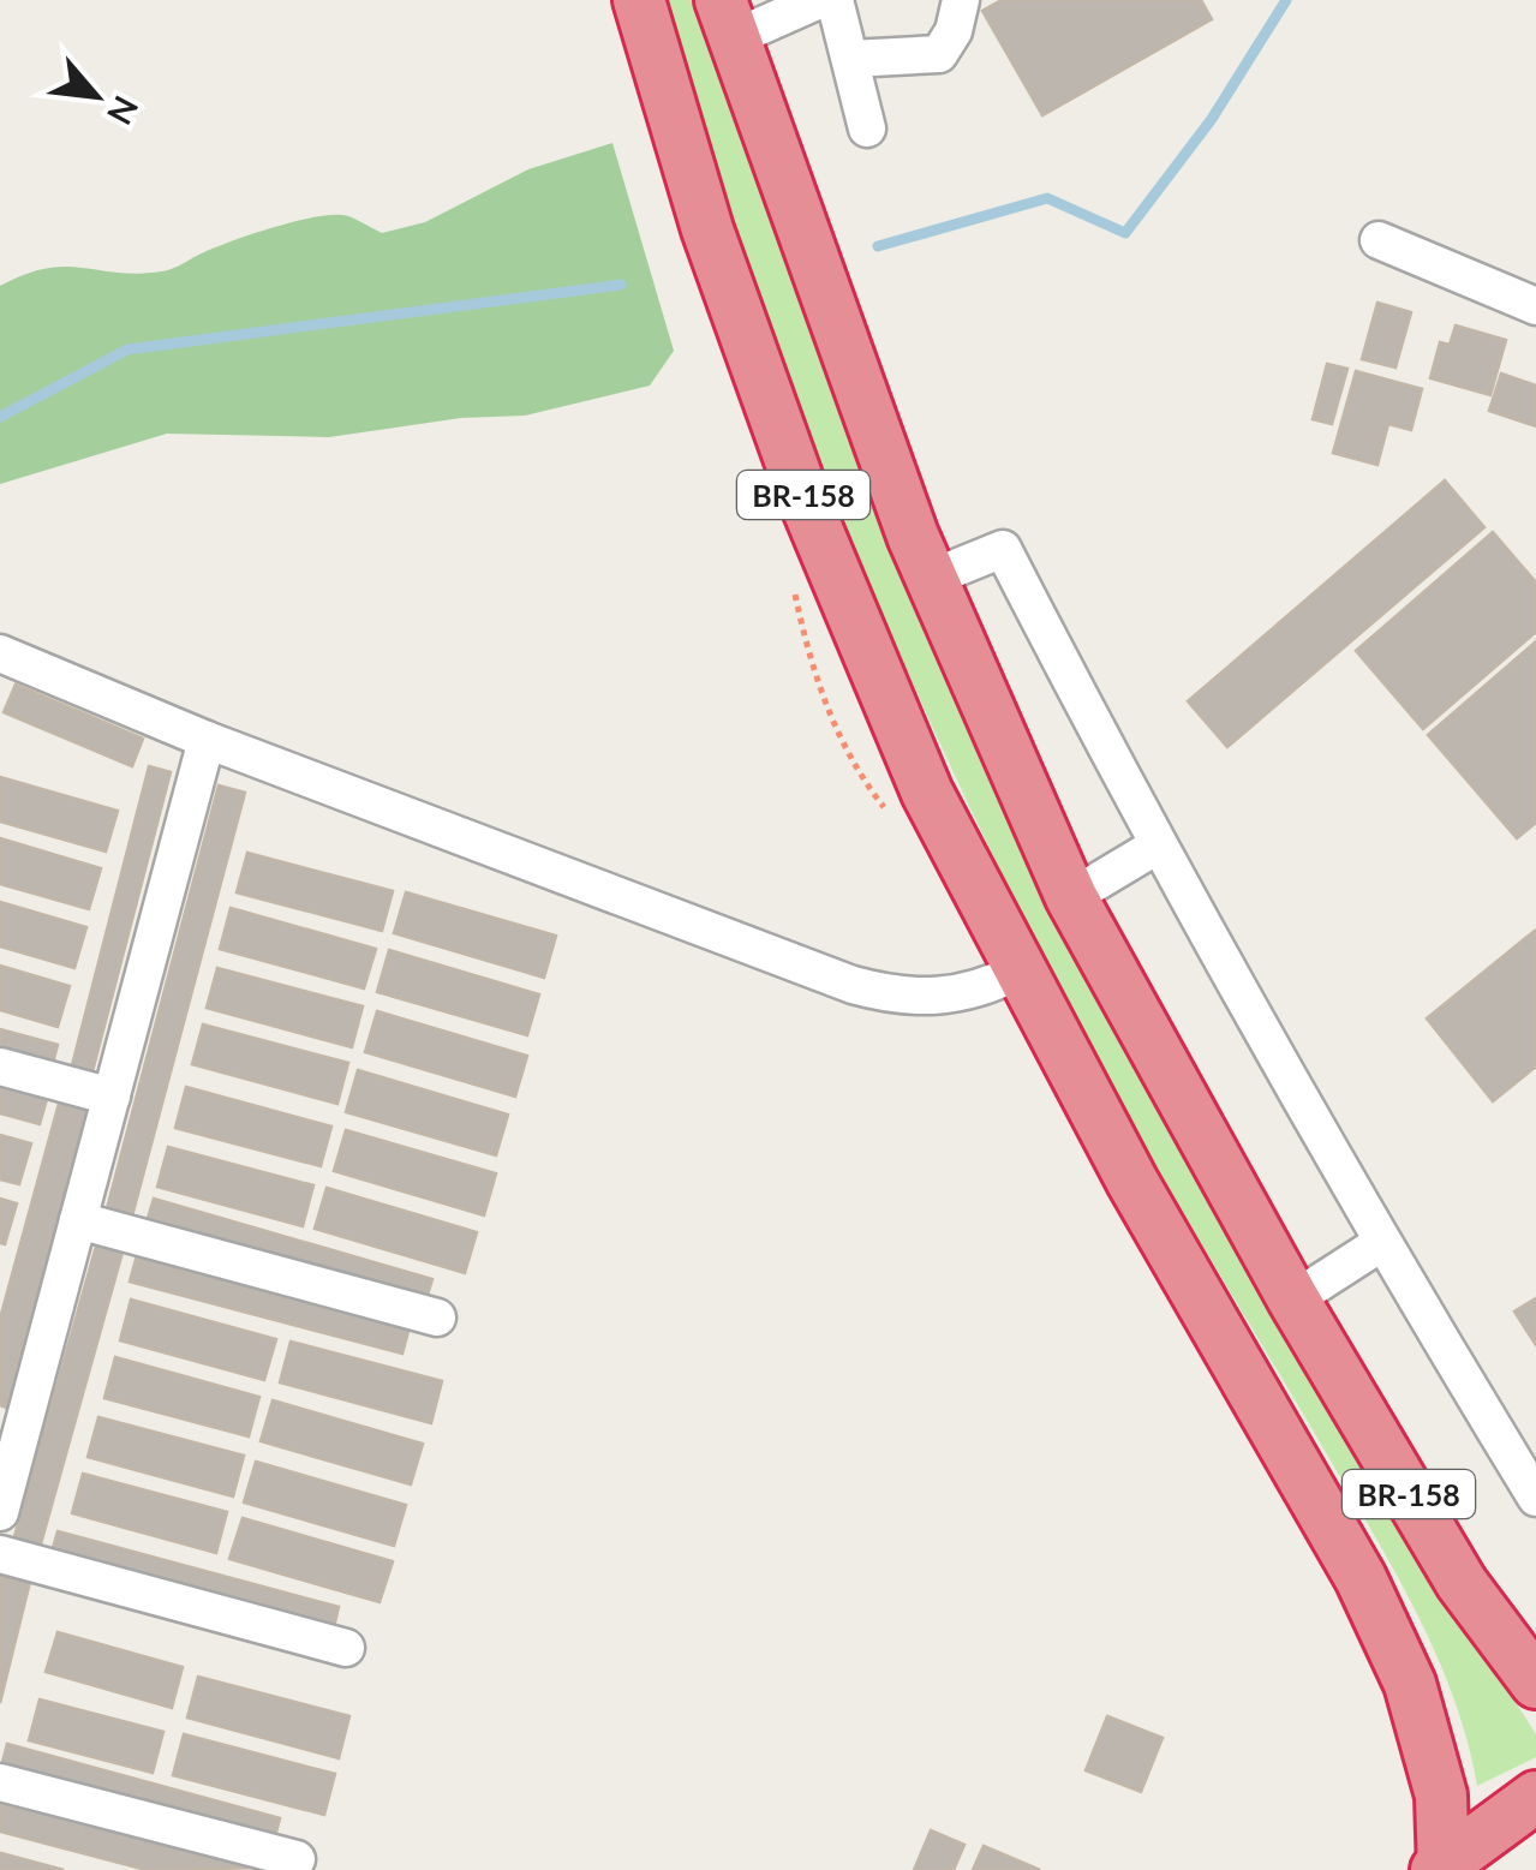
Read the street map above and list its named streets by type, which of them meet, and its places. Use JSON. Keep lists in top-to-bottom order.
{
  "streets": {
    "highway": ["BR-158"]
  },
  "north": "bottom right"
}
